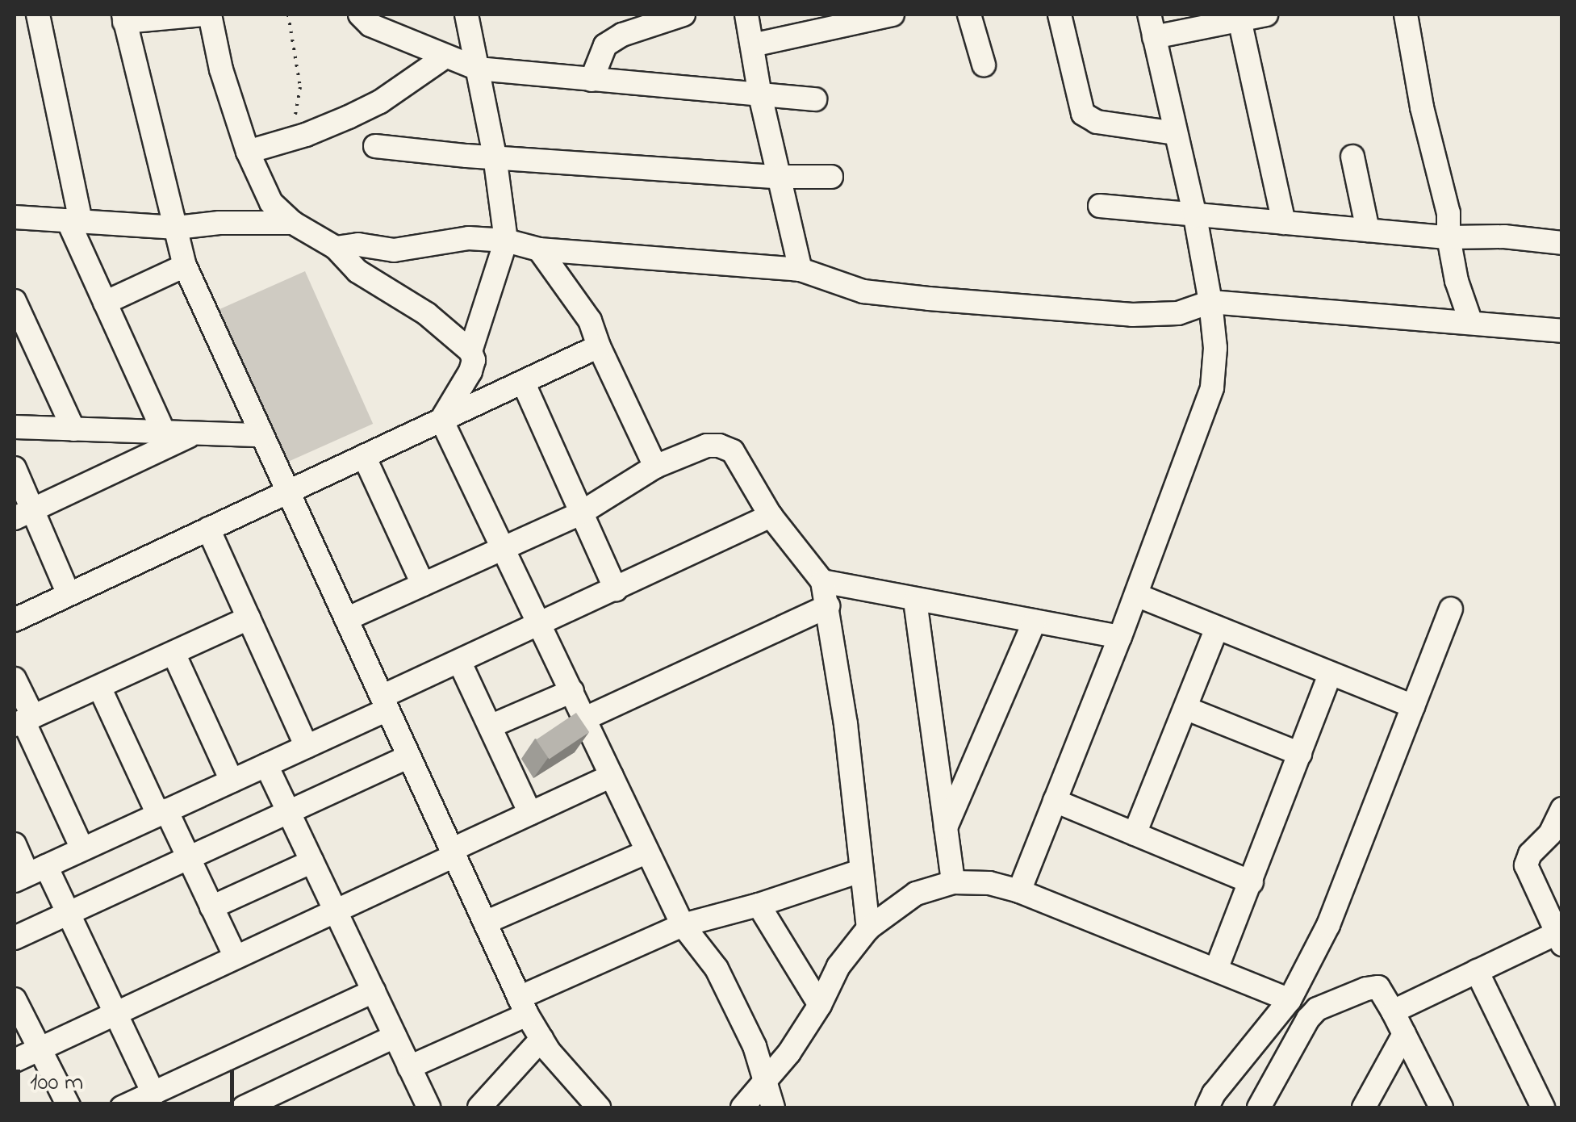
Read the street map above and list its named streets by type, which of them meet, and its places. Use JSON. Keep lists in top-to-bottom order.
{
  "scale_bar": "100 m"
}
